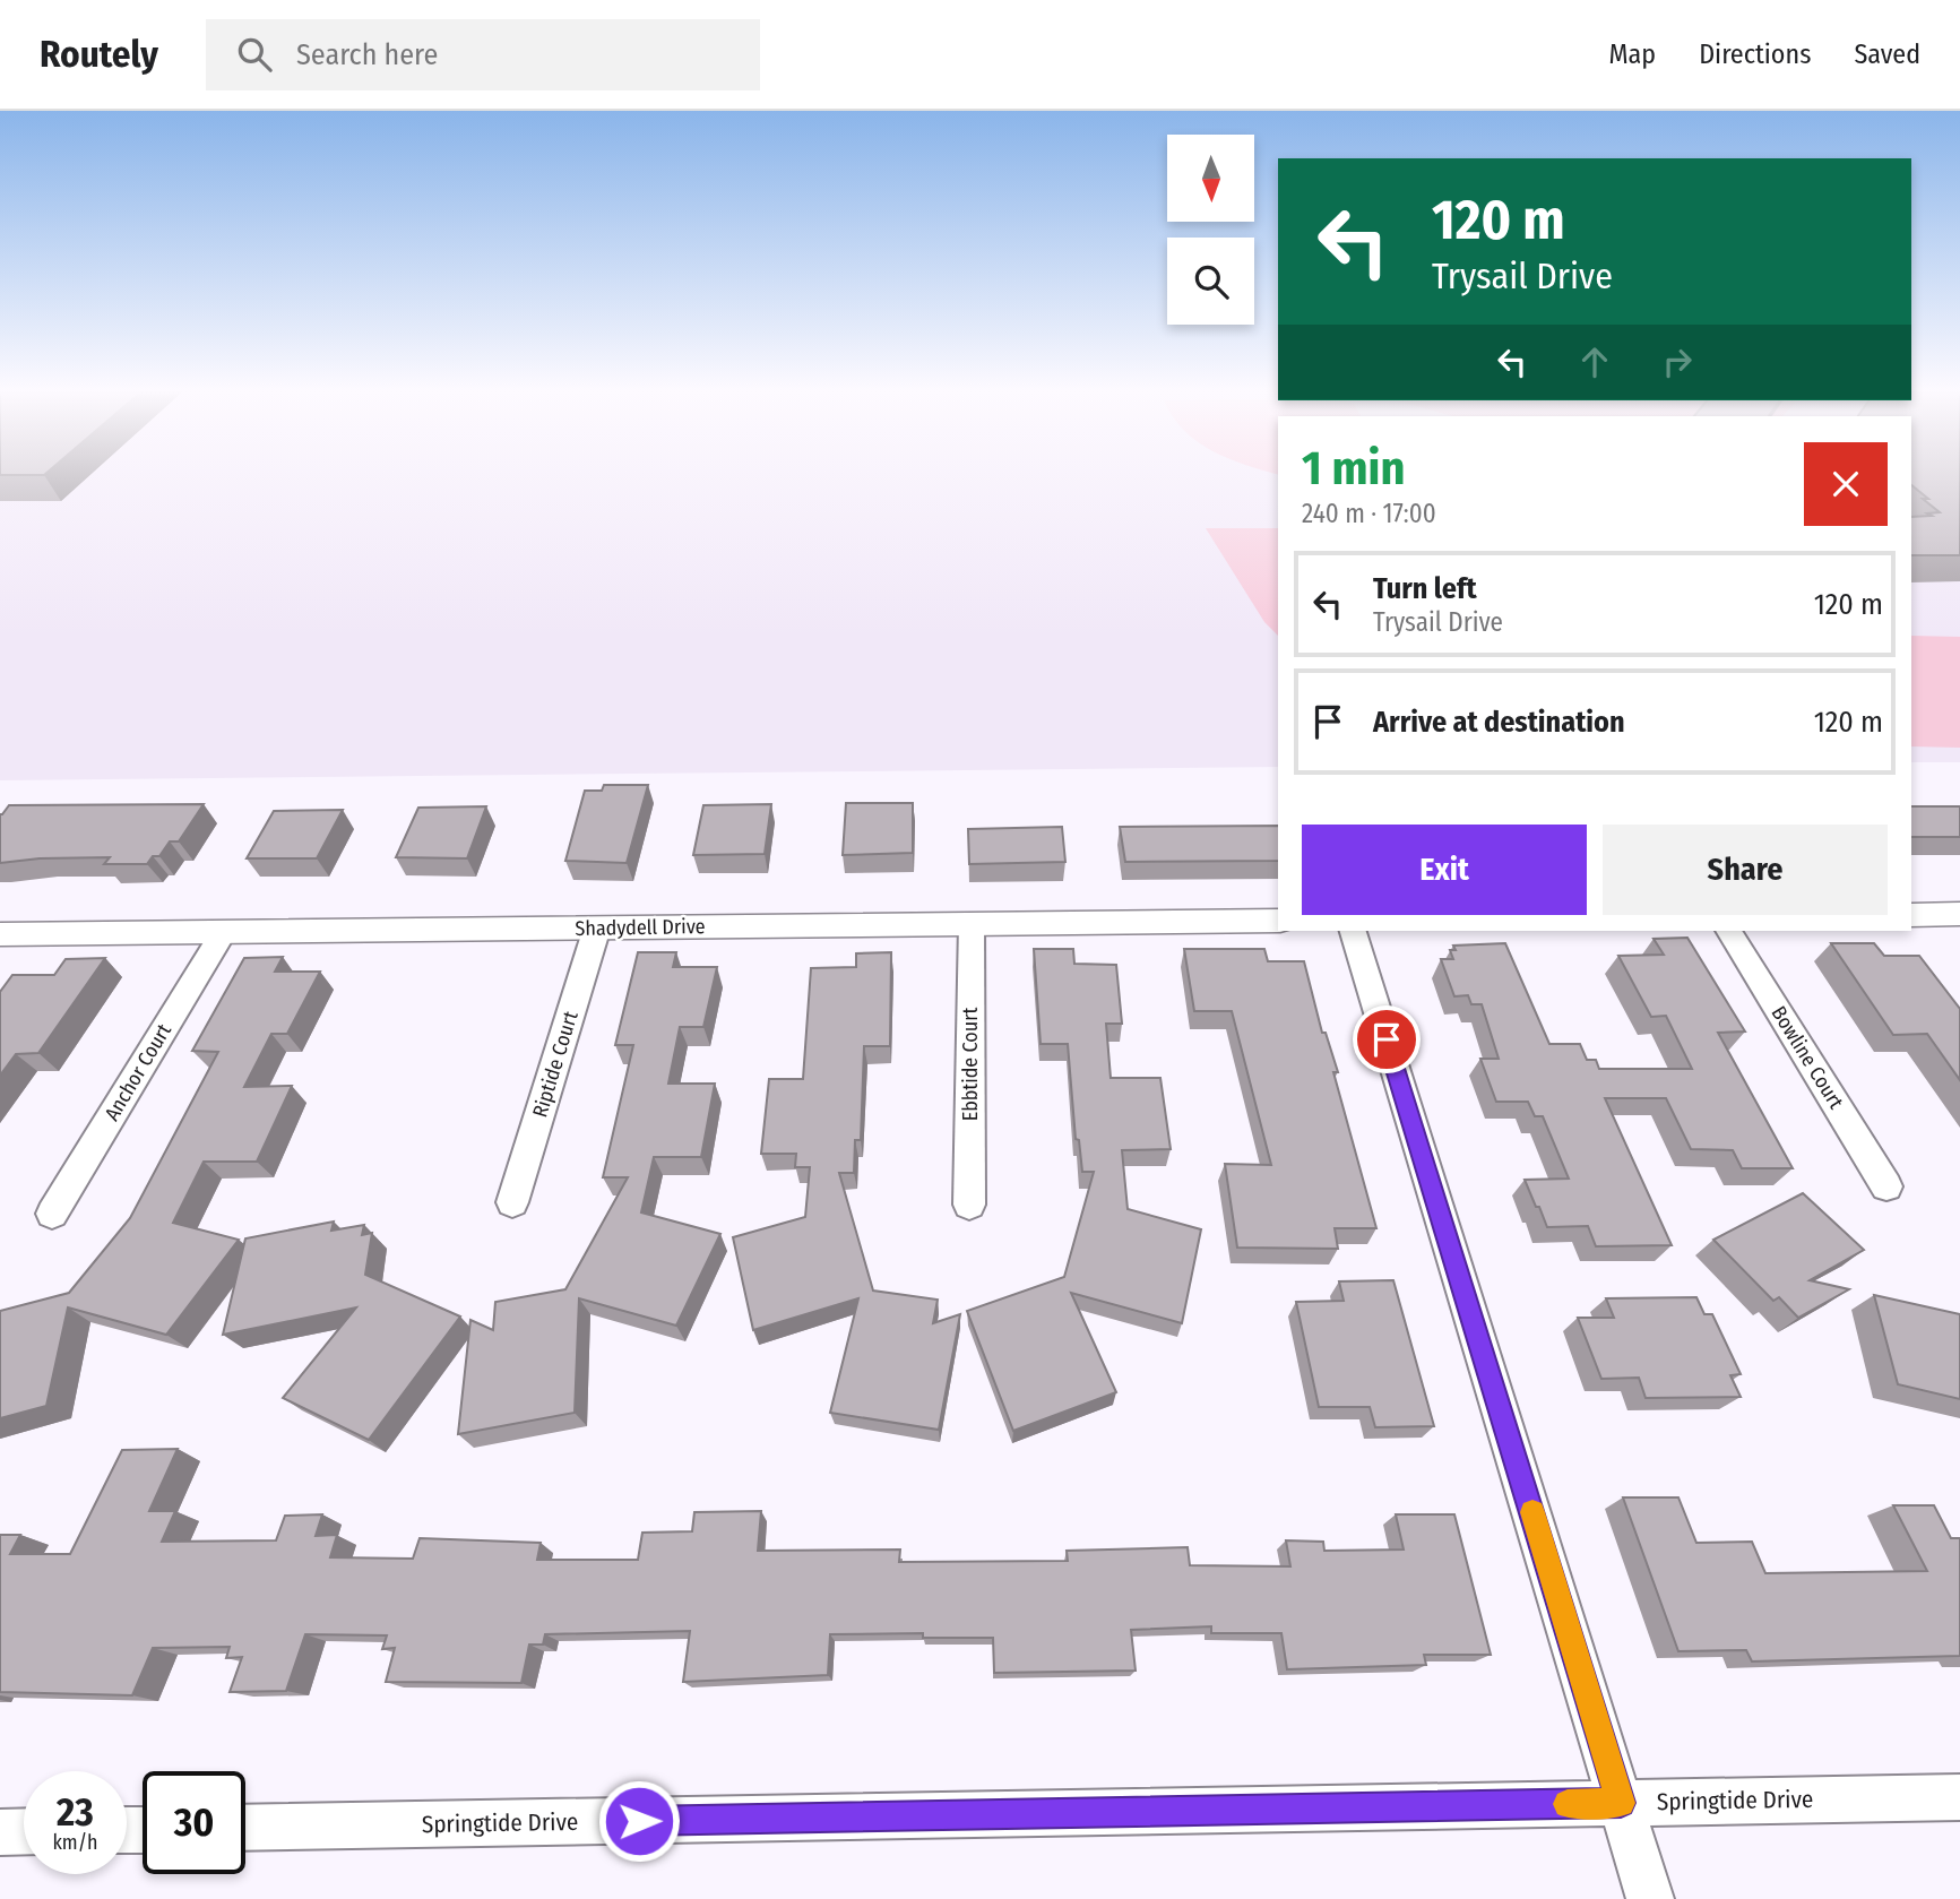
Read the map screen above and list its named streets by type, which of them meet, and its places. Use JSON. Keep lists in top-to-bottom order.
{
  "streets": {
    "street": [
      "Shadydell Drive",
      "Bowline Court",
      "Riptide Court",
      "Ebbtide Court",
      "Anchor Court",
      "Springtide Drive"
    ]
  },
  "crossings": [
    ["Shadydell Drive", "Riptide Court"],
    ["Shadydell Drive", "Ebbtide Court"],
    ["Shadydell Drive", "Anchor Court"]
  ],
  "north": "bottom",
  "page": {
    "header": "Routely",
    "search": "Search here",
    "nav": ["Map", "Directions", "Saved"],
    "turn": ["120 m", "Trysail Drive"],
    "heading": ["1 min", "240 m · 17:00"],
    "list": [
      {
        "name": "Turn left",
        "note": "Trysail Drive",
        "value": "120 m"
      },
      {
        "name": "Arrive at destination",
        "value": "120 m"
      }
    ],
    "buttons": ["Exit", "Share"],
    "speed": "23 km/h",
    "limit": "30"
  }
}
